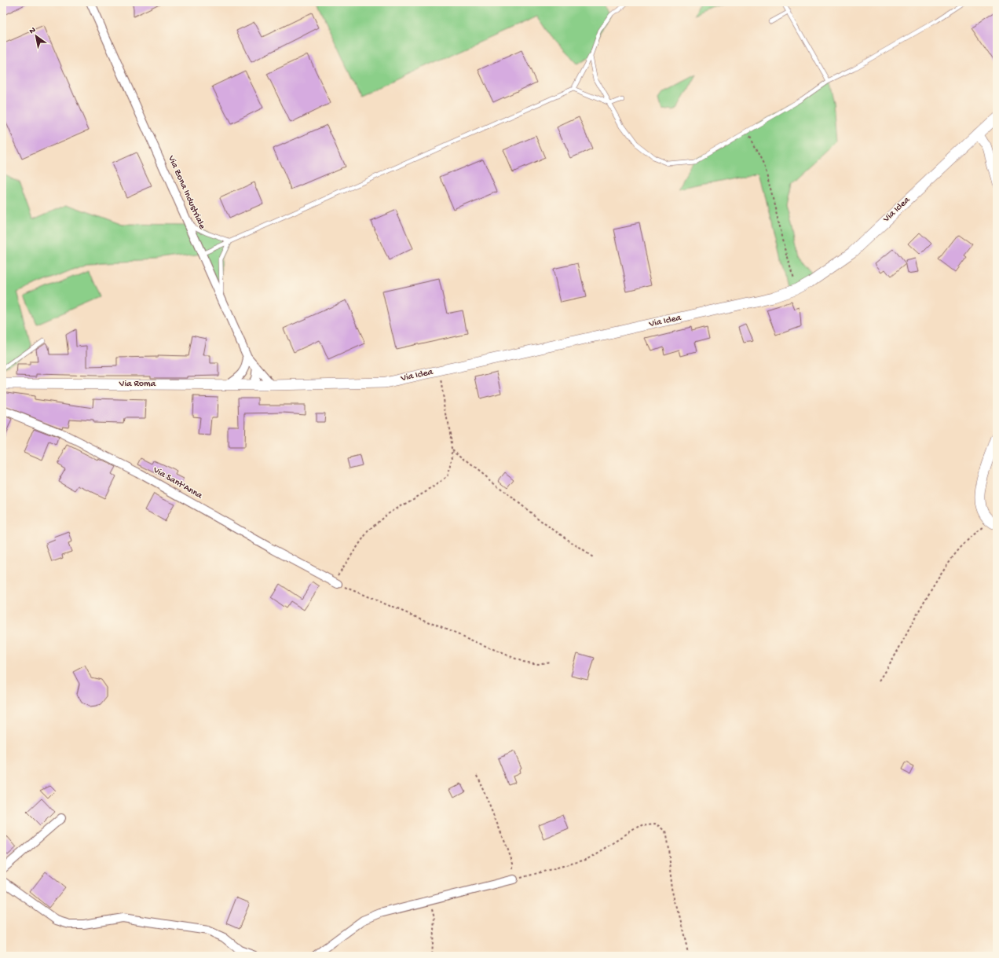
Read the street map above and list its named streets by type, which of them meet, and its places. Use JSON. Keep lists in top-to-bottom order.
{
  "streets": {
    "street": [
      "Via Zona Industriale",
      "Via Iclea",
      "Via Roma",
      "Via Sant'Anna"
    ]
  },
  "crossings": [
    ["Via Zona Industriale", "Via Iclea"],
    ["Via Zona Industriale", "Via Roma"],
    ["Via Iclea", "Via Roma"]
  ],
  "north": "top left"
}
